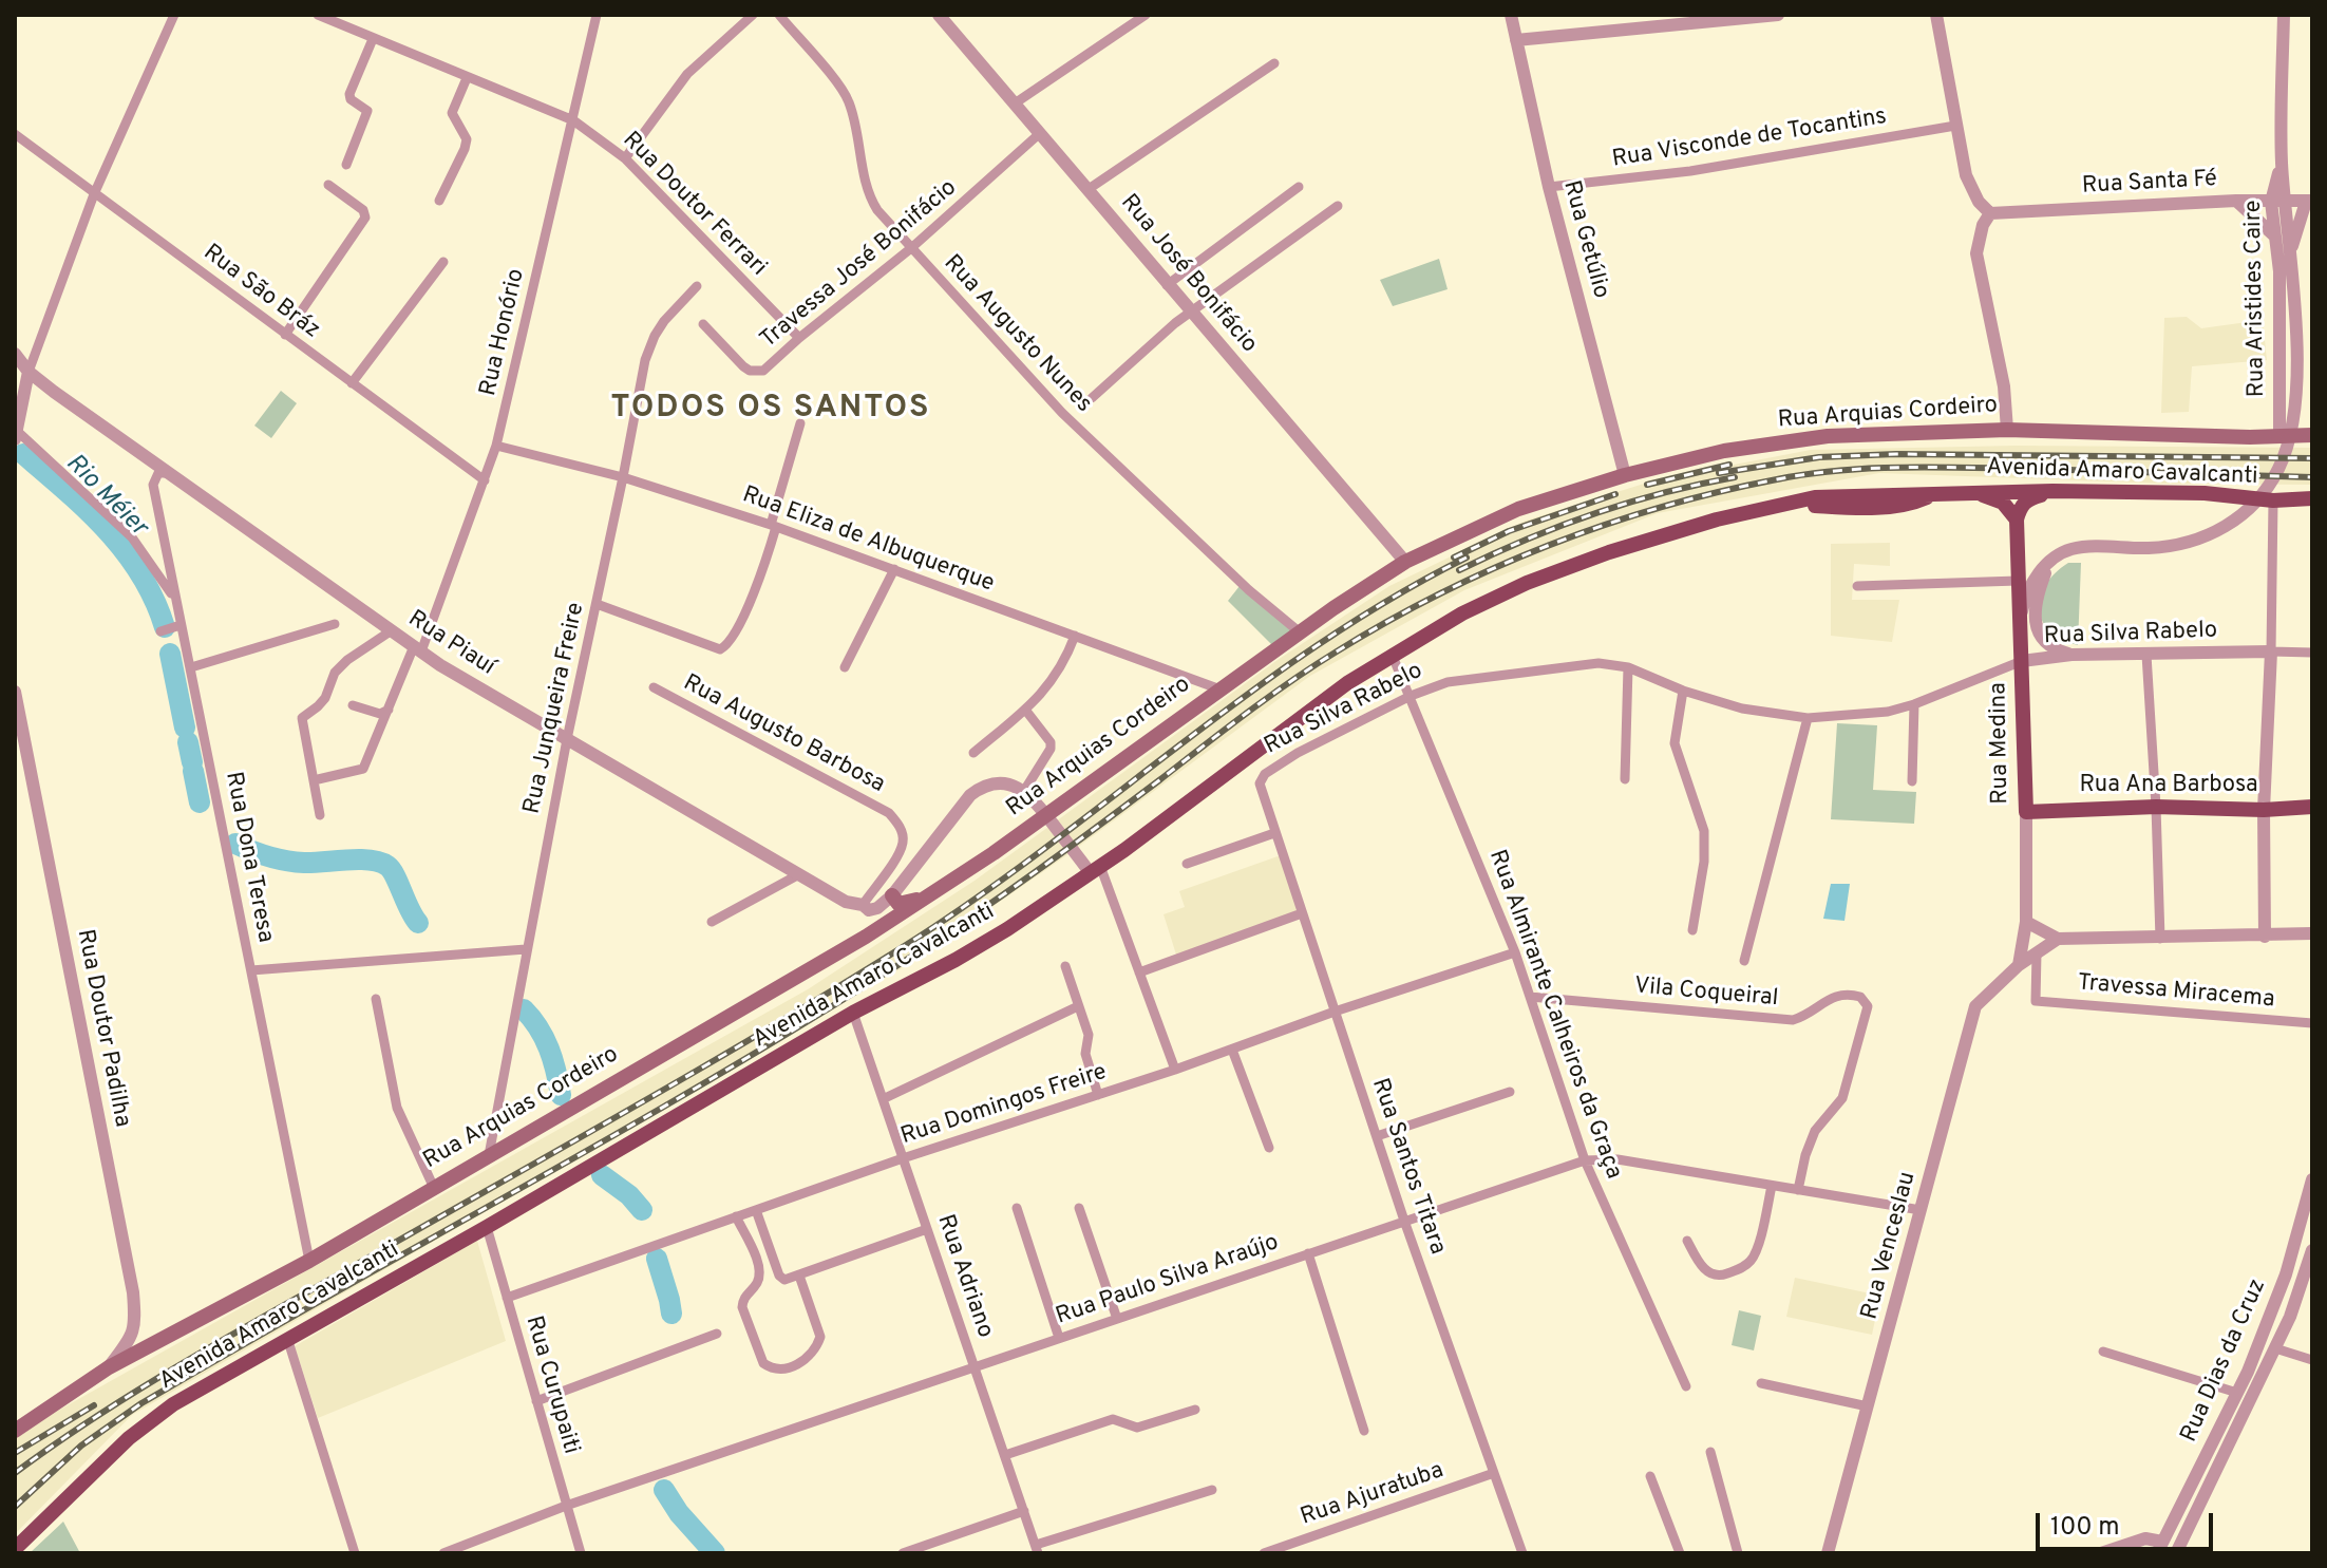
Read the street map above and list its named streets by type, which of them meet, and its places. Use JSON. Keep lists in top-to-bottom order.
{
  "streets": {
    "main road": [
      "Rua Arquias Cordeiro",
      "Avenida Amaro Cavalcanti",
      "Rua Medina",
      "Rua Ana Barbosa"
    ],
    "street": [
      "Rua Visconde de Tocantins",
      "Rua Santa Fé",
      "Rua Doutor Ferrari",
      "Rua Getúlio",
      "Travessa José Bonifácio",
      "Rua José Bonifácio",
      "Rua São Bráz",
      "Rua Aristides Caire",
      "Rua Honório",
      "Rua Augusto Nunes",
      "Rua Eliza de Albuquerque",
      "Rua Silva Rabelo",
      "Rua Piauí",
      "Rua Junqueira Freire",
      "Rua Augusto Barbosa",
      "Rua Dona Teresa",
      "Travessa Miracema",
      "Vila Coqueiral",
      "Rua Almirante Calheiros da Graça",
      "Rua Doutor Padilha",
      "Rua Domingos Freire",
      "Rua Santos Titara",
      "Rua Venceslau",
      "Rua Adriano",
      "Rua Paulo Silva Araújo",
      "Rua Dias da Cruz",
      "Rua Curupaiti",
      "Rua Ajuratuba"
    ]
  },
  "crossings": [
    ["Rua Visconde de Tocantins", "Rua Getúlio"],
    ["Rua Santa Fé", "Rua Aristides Caire"],
    ["Rua Doutor Ferrari", "Travessa José Bonifácio"],
    ["Rua Doutor Ferrari", "Rua Honório"],
    ["Rua Getúlio", "Rua Arquias Cordeiro"],
    ["Travessa José Bonifácio", "Rua José Bonifácio"],
    ["Travessa José Bonifácio", "Rua Augusto Nunes"],
    ["Rua José Bonifácio", "Rua Arquias Cordeiro"],
    ["Rua São Bráz", "Rua Honório"],
    ["Rua Aristides Caire", "Rua Arquias Cordeiro"],
    ["Rua Honório", "Rua Eliza de Albuquerque"],
    ["Rua Honório", "Rua Piauí"],
    ["Rua Augusto Nunes", "Rua Arquias Cordeiro"],
    ["Rua Arquias Cordeiro", "Rua Eliza de Albuquerque"],
    ["Rua Arquias Cordeiro", "Rua Junqueira Freire"],
    ["Rua Arquias Cordeiro", "Rua Dona Teresa"],
    ["Rua Arquias Cordeiro", "Rua Doutor Padilha"],
    ["Avenida Amaro Cavalcanti", "Rua Almirante Calheiros da Graça"],
    ["Avenida Amaro Cavalcanti", "Rua Adriano"],
    ["Avenida Amaro Cavalcanti", "Rua Curupaiti"],
    ["Rua Eliza de Albuquerque", "Rua Junqueira Freire"],
    ["Rua Silva Rabelo", "Rua Medina"],
    ["Rua Silva Rabelo", "Rua Almirante Calheiros da Graça"],
    ["Rua Silva Rabelo", "Rua Santos Titara"],
    ["Rua Piauí", "Rua Junqueira Freire"],
    ["Rua Piauí", "Rua Augusto Barbosa"],
    ["Rua Piauí", "Rua Dona Teresa"],
    ["Rua Medina", "Rua Ana Barbosa"],
    ["Rua Medina", "Rua Venceslau"],
    ["Travessa Miracema", "Rua Venceslau"],
    ["Vila Coqueiral", "Rua Almirante Calheiros da Graça"],
    ["Vila Coqueiral", "Rua Paulo Silva Araújo"],
    ["Rua Almirante Calheiros da Graça", "Rua Domingos Freire"],
    ["Rua Almirante Calheiros da Graça", "Rua Paulo Silva Araújo"],
    ["Rua Domingos Freire", "Rua Santos Titara"],
    ["Rua Domingos Freire", "Rua Adriano"],
    ["Rua Domingos Freire", "Rua Curupaiti"],
    ["Rua Santos Titara", "Rua Paulo Silva Araújo"],
    ["Rua Santos Titara", "Rua Ajuratuba"],
    ["Rua Venceslau", "Rua Paulo Silva Araújo"],
    ["Rua Adriano", "Rua Paulo Silva Araújo"],
    ["Rua Paulo Silva Araújo", "Rua Curupaiti"]
  ],
  "districts": ["TODOS OS SANTOS"],
  "water": ["Rio Méier"],
  "scale_bar": "100 m"
}
